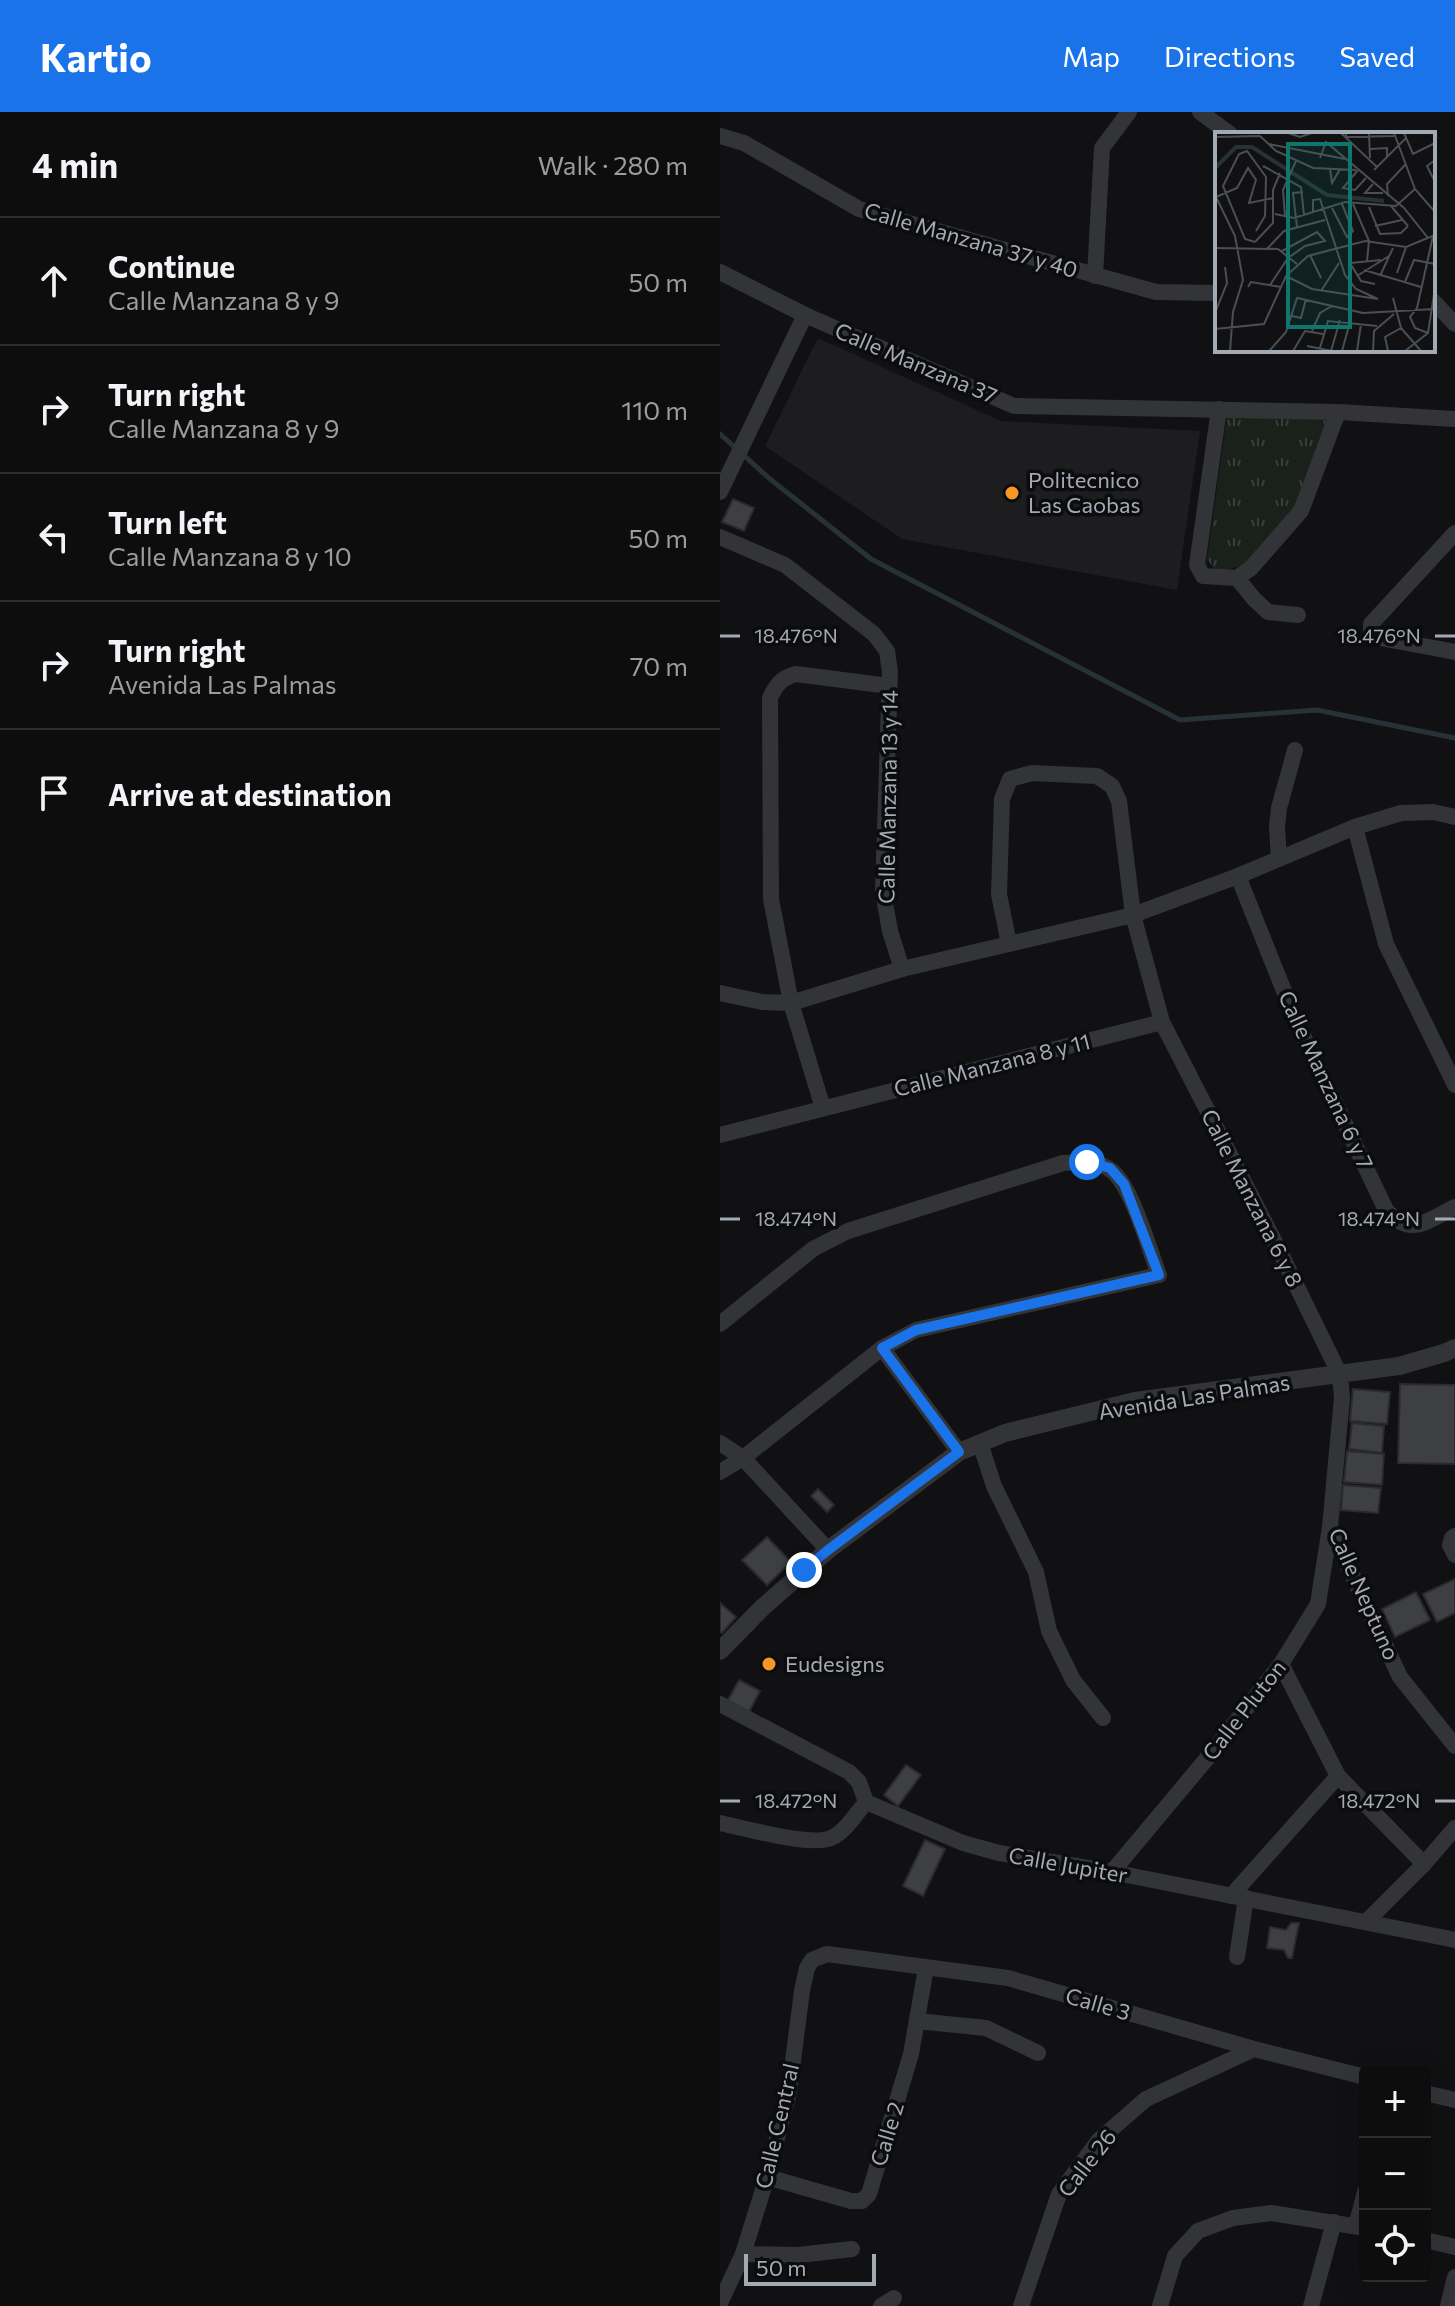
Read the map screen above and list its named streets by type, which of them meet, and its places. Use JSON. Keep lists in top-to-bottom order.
{
  "streets": {
    "street": [
      "Calle Manzana 37 y 40",
      "Calle Manzana 37",
      "Calle Manzana 13 y 14",
      "Calle Manzana 8 y 11",
      "Calle Manzana 6 y 7",
      "Calle Manzana 6 y 8",
      "Avenida Las Palmas",
      "Calle Neptuno",
      "Calle Pluton",
      "Calle Jupiter",
      "Calle 3",
      "Calle Central",
      "Calle 2",
      "Calle 26"
    ]
  },
  "crossings": [
    ["Calle Manzana 8 y 11", "Calle Manzana 6 y 8"],
    ["Calle Manzana 6 y 8", "Avenida Las Palmas"],
    ["Calle Manzana 6 y 8", "Calle Neptuno"],
    ["Avenida Las Palmas", "Calle Neptuno"],
    ["Calle Neptuno", "Calle Pluton"],
    ["Calle Pluton", "Calle Jupiter"],
    ["Calle 3", "Calle Central"],
    ["Calle 3", "Calle 2"],
    ["Calle 3", "Calle 26"],
    ["Calle Central", "Calle 2"]
  ],
  "places": ["Politecnico Las Caobas", "Eudesigns"],
  "scale_bar": "50 m",
  "page": {
    "header": "Kartio",
    "nav": ["Map", "Directions", "Saved"],
    "heading": ["4 min", "Walk · 280 m"],
    "list": [
      ["Continue", "Calle Manzana 8 y 9", "50 m"],
      ["Turn right", "Calle Manzana 8 y 9", "110 m"],
      ["Turn left", "Calle Manzana 8 y 10", "50 m"],
      ["Turn right", "Avenida Las Palmas", "70 m"],
      "Arrive at destination"
    ],
    "map_buttons": ["+", "−"],
    "scale": "50 m"
  },
  "coordinates": ["18.476°N", "18.474°N", "18.472°N"]
}
